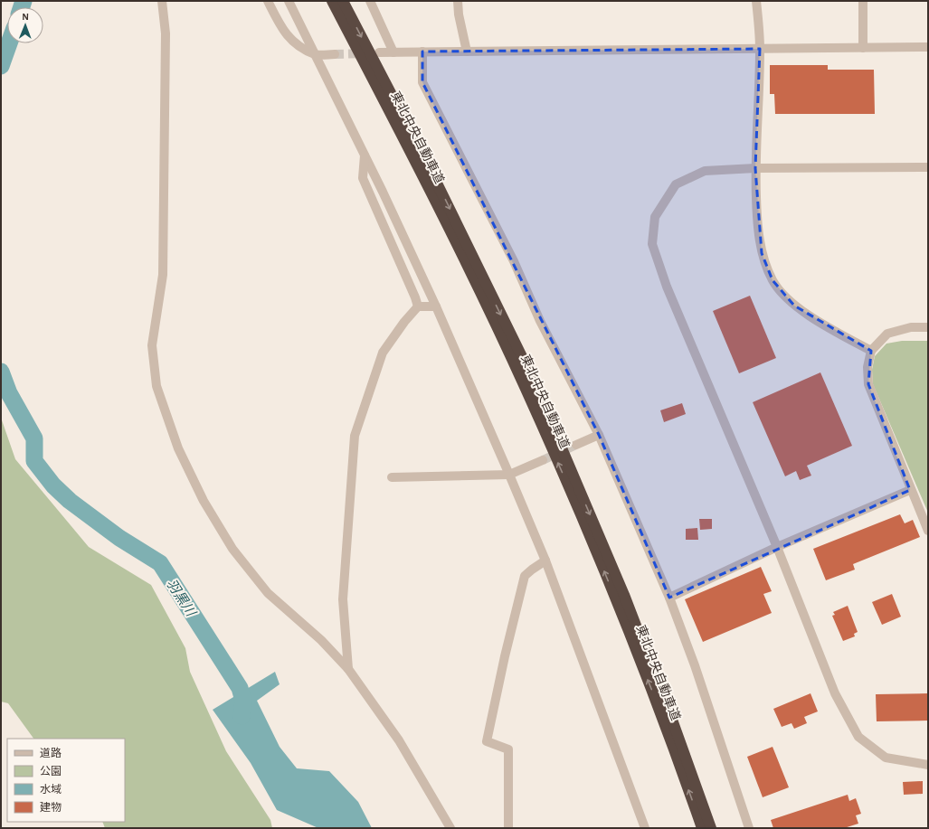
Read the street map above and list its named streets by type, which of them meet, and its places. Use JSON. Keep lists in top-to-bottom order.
{
  "streets": {
    "highway": ["東北中央自動車道"]
  },
  "water": ["羽黒川"],
  "legend": [
    "道路",
    "公園",
    "水域",
    "建物"
  ],
  "north": "top"
}
